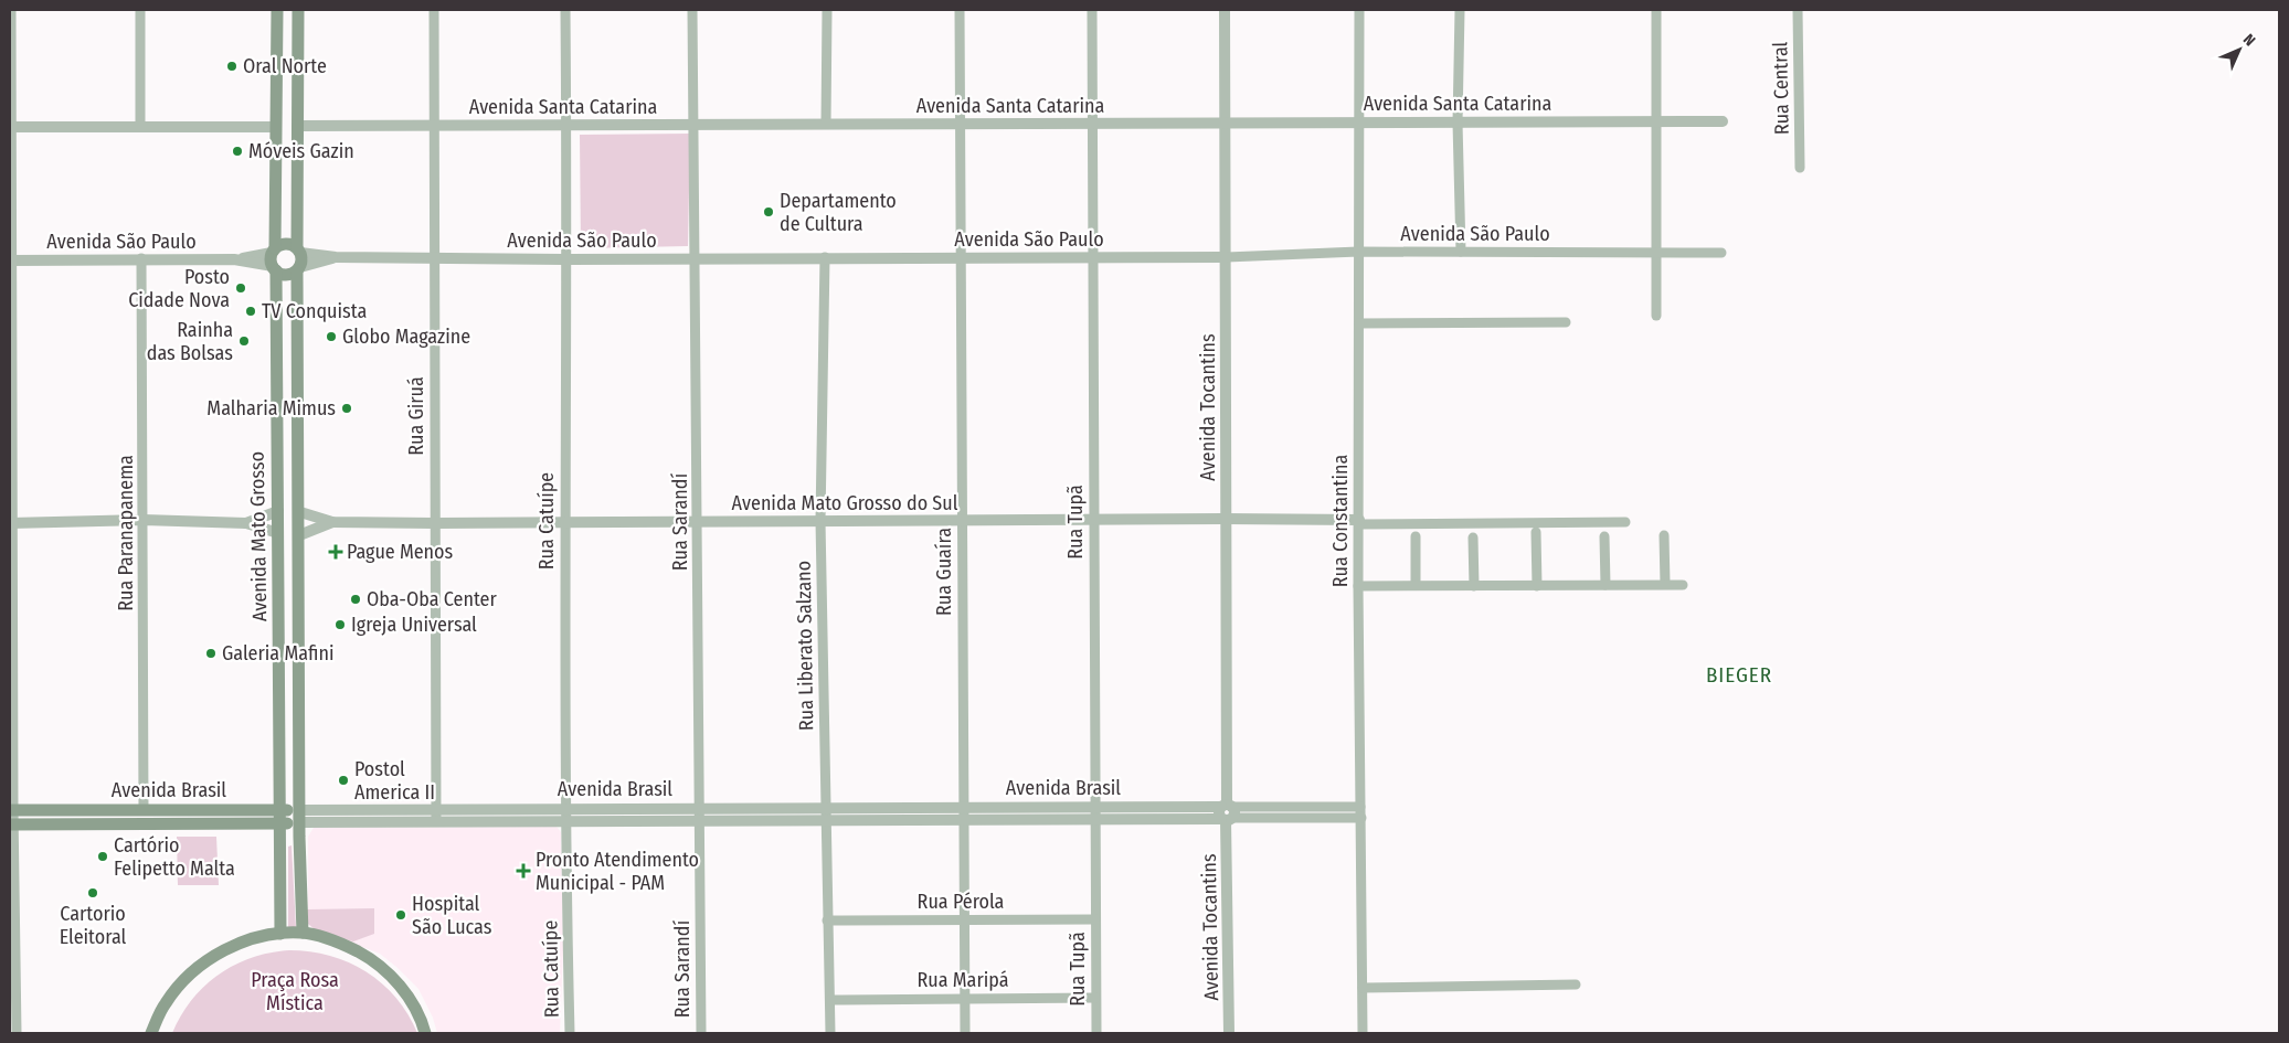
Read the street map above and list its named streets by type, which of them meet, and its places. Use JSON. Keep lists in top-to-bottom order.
{
  "streets": {
    "main road": ["Avenida Mato Grosso", "Avenida Brasil"],
    "street": [
      "Rua Central",
      "Avenida Santa Catarina",
      "Avenida São Paulo",
      "Avenida Tocantins",
      "Rua Giruá",
      "Avenida Mato Grosso do Sul",
      "Rua Catuípe",
      "Rua Constantina",
      "Rua Sarandí",
      "Rua Tupã",
      "Rua Paranapanema",
      "Rua Guaíra",
      "Rua Liberato Salzano",
      "Rua Pérola",
      "Rua Maripá"
    ]
  },
  "crossings": [
    ["Avenida Santa Catarina", "Avenida Tocantins"],
    ["Avenida Santa Catarina", "Rua Giruá"],
    ["Avenida Santa Catarina", "Rua Catuípe"],
    ["Avenida Santa Catarina", "Rua Constantina"],
    ["Avenida Santa Catarina", "Rua Sarandí"],
    ["Avenida Santa Catarina", "Rua Tupã"],
    ["Avenida Santa Catarina", "Rua Guaíra"],
    ["Avenida São Paulo", "Avenida Tocantins"],
    ["Avenida São Paulo", "Rua Giruá"],
    ["Avenida São Paulo", "Rua Catuípe"],
    ["Avenida São Paulo", "Rua Constantina"],
    ["Avenida São Paulo", "Rua Sarandí"],
    ["Avenida São Paulo", "Rua Tupã"],
    ["Avenida São Paulo", "Rua Paranapanema"],
    ["Avenida São Paulo", "Avenida Mato Grosso"],
    ["Avenida São Paulo", "Rua Guaíra"],
    ["Avenida São Paulo", "Rua Liberato Salzano"],
    ["Avenida Tocantins", "Avenida Mato Grosso do Sul"],
    ["Avenida Tocantins", "Avenida Brasil"],
    ["Rua Giruá", "Avenida Mato Grosso do Sul"],
    ["Rua Giruá", "Avenida Brasil"],
    ["Avenida Mato Grosso do Sul", "Rua Catuípe"],
    ["Avenida Mato Grosso do Sul", "Rua Constantina"],
    ["Avenida Mato Grosso do Sul", "Rua Sarandí"],
    ["Avenida Mato Grosso do Sul", "Rua Tupã"],
    ["Avenida Mato Grosso do Sul", "Rua Guaíra"],
    ["Avenida Mato Grosso do Sul", "Rua Liberato Salzano"],
    ["Rua Catuípe", "Avenida Brasil"],
    ["Rua Constantina", "Avenida Brasil"],
    ["Rua Sarandí", "Avenida Brasil"],
    ["Rua Tupã", "Avenida Brasil"],
    ["Rua Tupã", "Rua Pérola"],
    ["Rua Tupã", "Rua Maripá"],
    ["Rua Paranapanema", "Avenida Brasil"],
    ["Avenida Mato Grosso", "Avenida Brasil"],
    ["Rua Guaíra", "Avenida Brasil"],
    ["Rua Guaíra", "Rua Pérola"],
    ["Rua Guaíra", "Rua Maripá"],
    ["Rua Liberato Salzano", "Avenida Brasil"],
    ["Rua Liberato Salzano", "Rua Pérola"],
    ["Rua Liberato Salzano", "Rua Maripá"]
  ],
  "districts": ["BIEGER"],
  "parks": ["Praça Rosa Mística"],
  "places": {
    "other": [
      "Oral Norte",
      "Móveis Gazin",
      "Departamento de Cultura",
      "Posto Cidade Nova",
      "TV Conquista",
      "Globo Magazine",
      "Rainha das Bolsas",
      "Malharia Mimus",
      "Oba-Oba Center",
      "Igreja Universal",
      "Galeria Mafini",
      "Postol America II",
      "Cartório Felipetto Malta",
      "Cartorio Eleitoral",
      "Hospital São Lucas"
    ],
    "health": ["Pague Menos", "Pronto Atendimento Municipal - PAM"]
  },
  "north": "top right"
}
